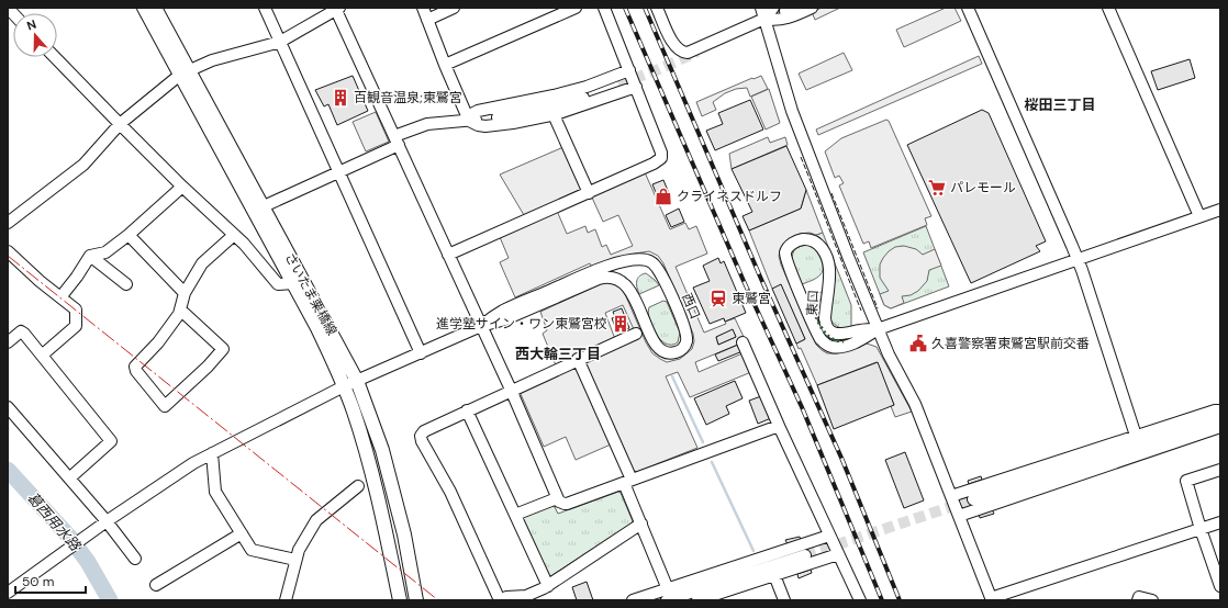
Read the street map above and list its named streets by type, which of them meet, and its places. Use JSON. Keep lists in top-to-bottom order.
{
  "streets": {
    "main road": ["さいたま栗橋線"],
    "street": ["東口", "西口"]
  },
  "districts": ["桜田三丁目", "西大輪三丁目"],
  "water": ["葛西用水路"],
  "places": {
    "building": ["百観音温泉;東鷲宮", "進学塾サイン・ワン東鷲宮校"],
    "supermarket": ["パレモール"],
    "shop": ["クライネスドルフ"],
    "station": ["東鷲宮"],
    "public building": ["久喜警察署東鷲宮駅前交番"]
  },
  "scale_bar": "50 m",
  "north": "top"
}
